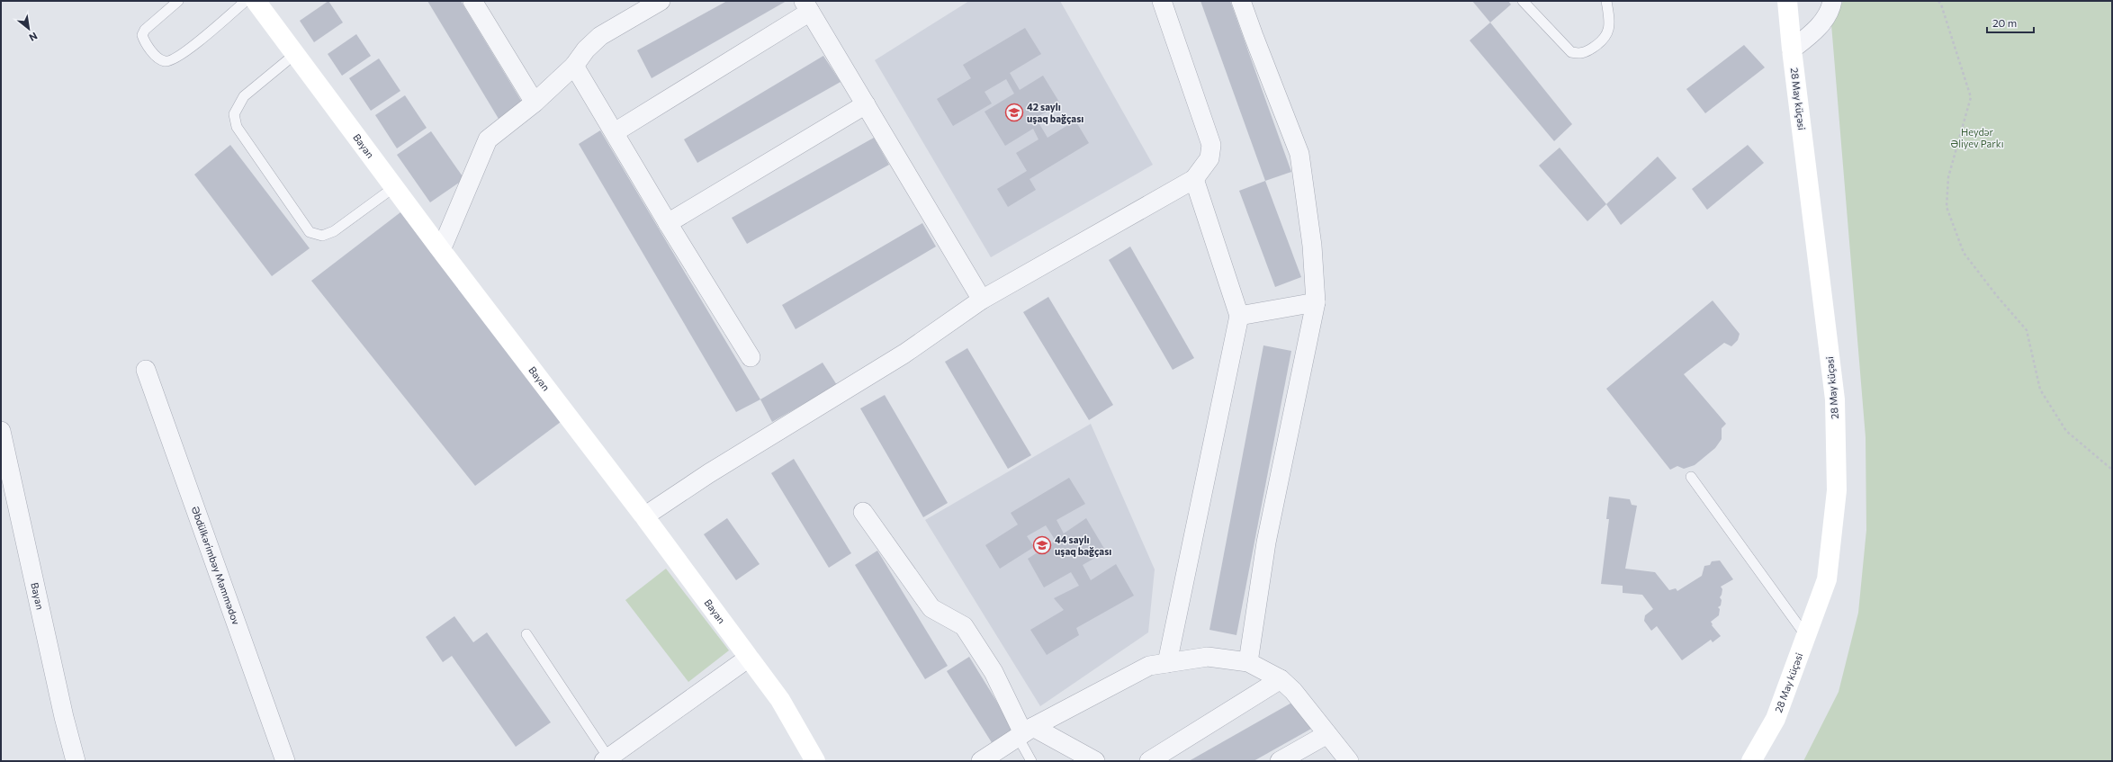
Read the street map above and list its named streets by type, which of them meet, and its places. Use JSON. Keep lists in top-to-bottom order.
{
  "streets": {
    "street": ["28 May küçəsi", "Bayan", "Əbdülkərimbəy Məmmədov"]
  },
  "parks": ["Heydər Əliyev Parkı"],
  "places": {
    "school or university": ["42 saylı uşaq bağçası", "44 saylı uşaq bağçası"]
  },
  "scale_bar": "20 m",
  "north": "bottom right"
}
